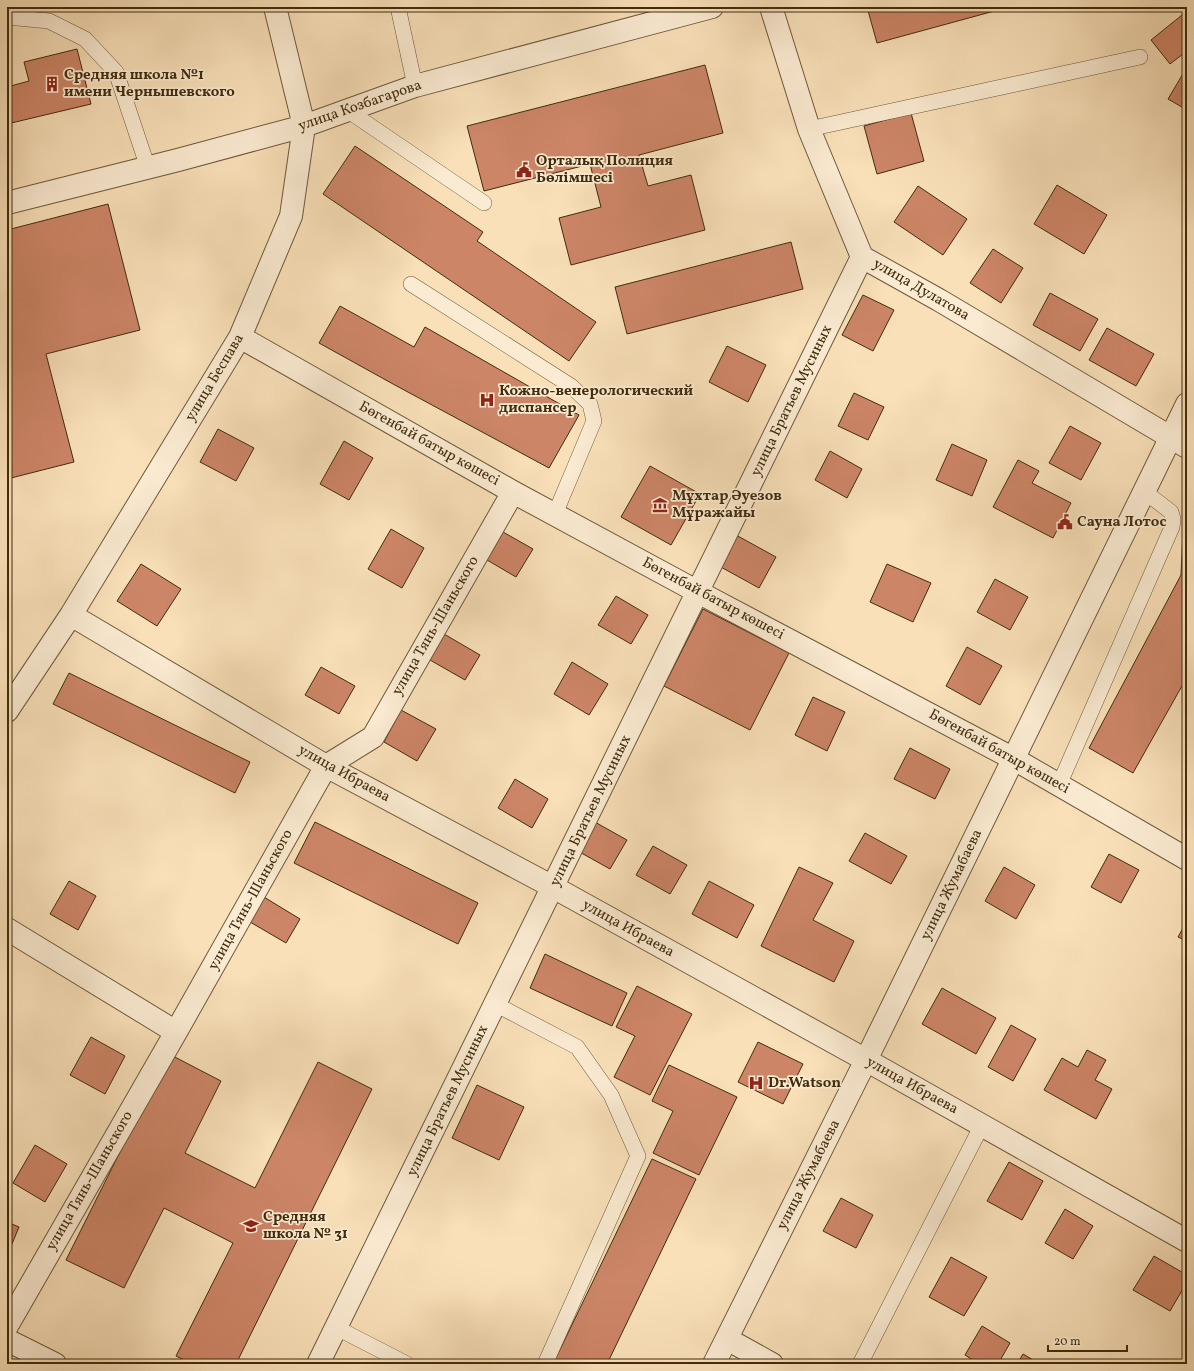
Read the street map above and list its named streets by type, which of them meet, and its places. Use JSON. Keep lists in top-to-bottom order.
{
  "streets": {
    "street": [
      "улица Козбагарова",
      "улица Дулатова",
      "улица Беспава",
      "улица Братьев Мусиных",
      "Бөгенбай батыр көшесі",
      "улица Тянь-Шаньского",
      "улица Ибраева",
      "улица Жумабаева"
    ]
  },
  "crossings": [
    ["улица Козбагарова", "улица Беспава"],
    ["улица Дулатова", "улица Братьев Мусиных"],
    ["улица Дулатова", "улица Жумабаева"],
    ["улица Беспава", "Бөгенбай батыр көшесі"],
    ["улица Беспава", "улица Ибраева"],
    ["улица Братьев Мусиных", "Бөгенбай батыр көшесі"],
    ["улица Братьев Мусиных", "улица Ибраева"],
    ["Бөгенбай батыр көшесі", "улица Тянь-Шаньского"],
    ["Бөгенбай батыр көшесі", "улица Жумабаева"],
    ["улица Тянь-Шаньского", "улица Ибраева"],
    ["улица Ибраева", "улица Жумабаева"]
  ],
  "places": {
    "building": ["Средняя школа №1 имени Чернышевского"],
    "public building": ["Орталық Полиция Бөлімшесі", "Сауна Лотос"],
    "hospital": ["Кожно-венерологический диспансер", "Dr.Watson"],
    "museum": ["Мұхтар Әуезов Мұражайы"],
    "school or university": ["Средняя школа № 31"]
  },
  "scale_bar": "20 m"
}
